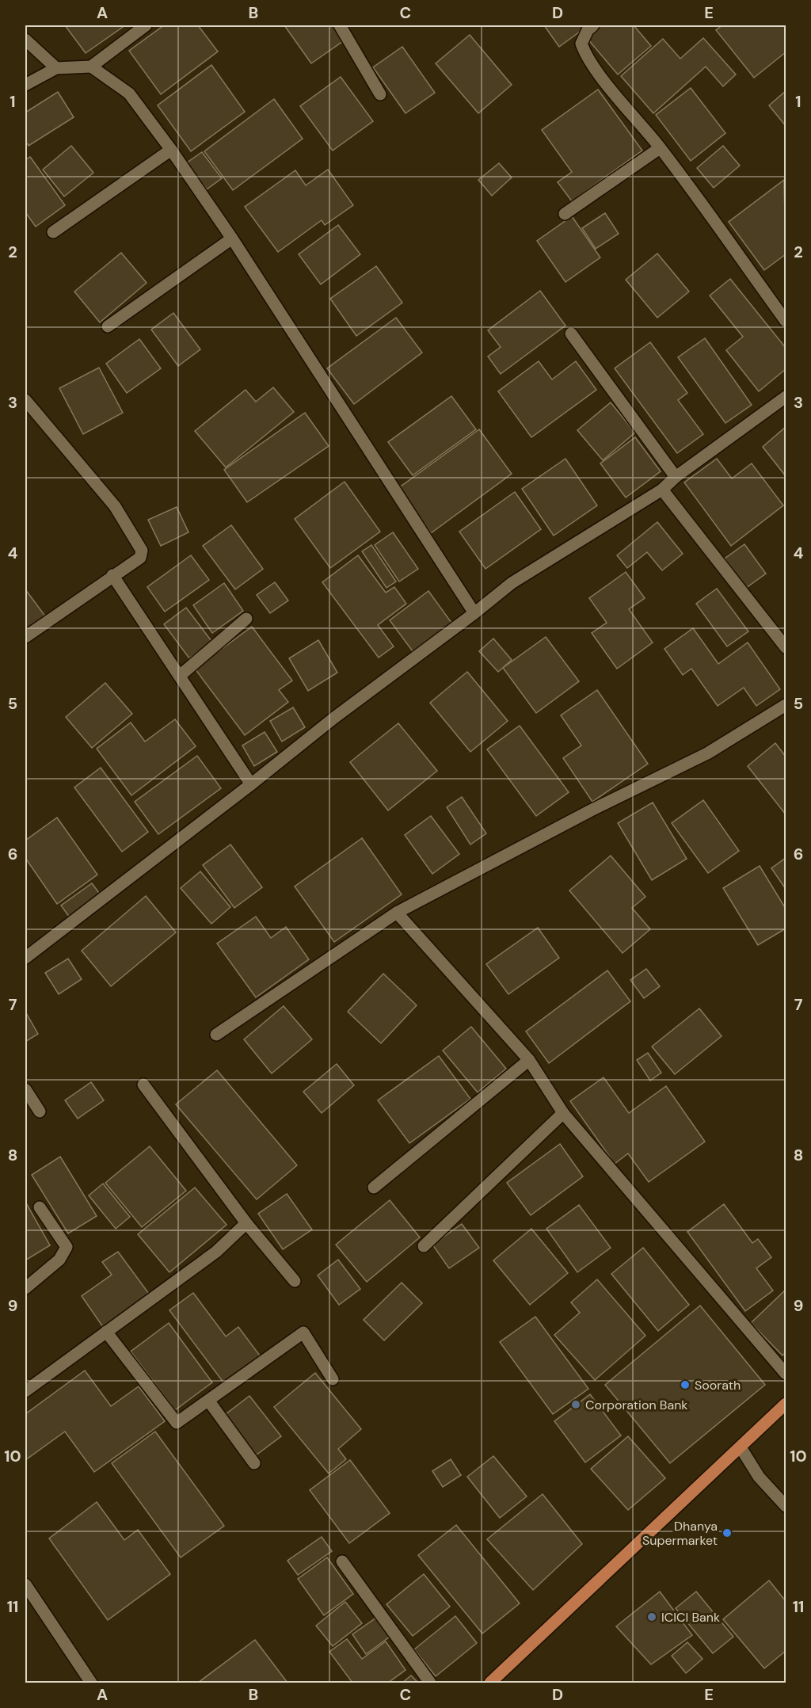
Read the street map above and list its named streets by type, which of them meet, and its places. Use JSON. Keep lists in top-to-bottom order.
{
  "places": [
    "Soorath",
    "Corporation Bank",
    "Dhanya Supermarket",
    "ICICI Bank"
  ],
  "grid": {
    "columns": [
      "A",
      "B",
      "C",
      "D",
      "E"
    ],
    "rows": [
      "1",
      "2",
      "3",
      "4",
      "5",
      "6",
      "7",
      "8",
      "9",
      "10",
      "11"
    ]
  }
}
